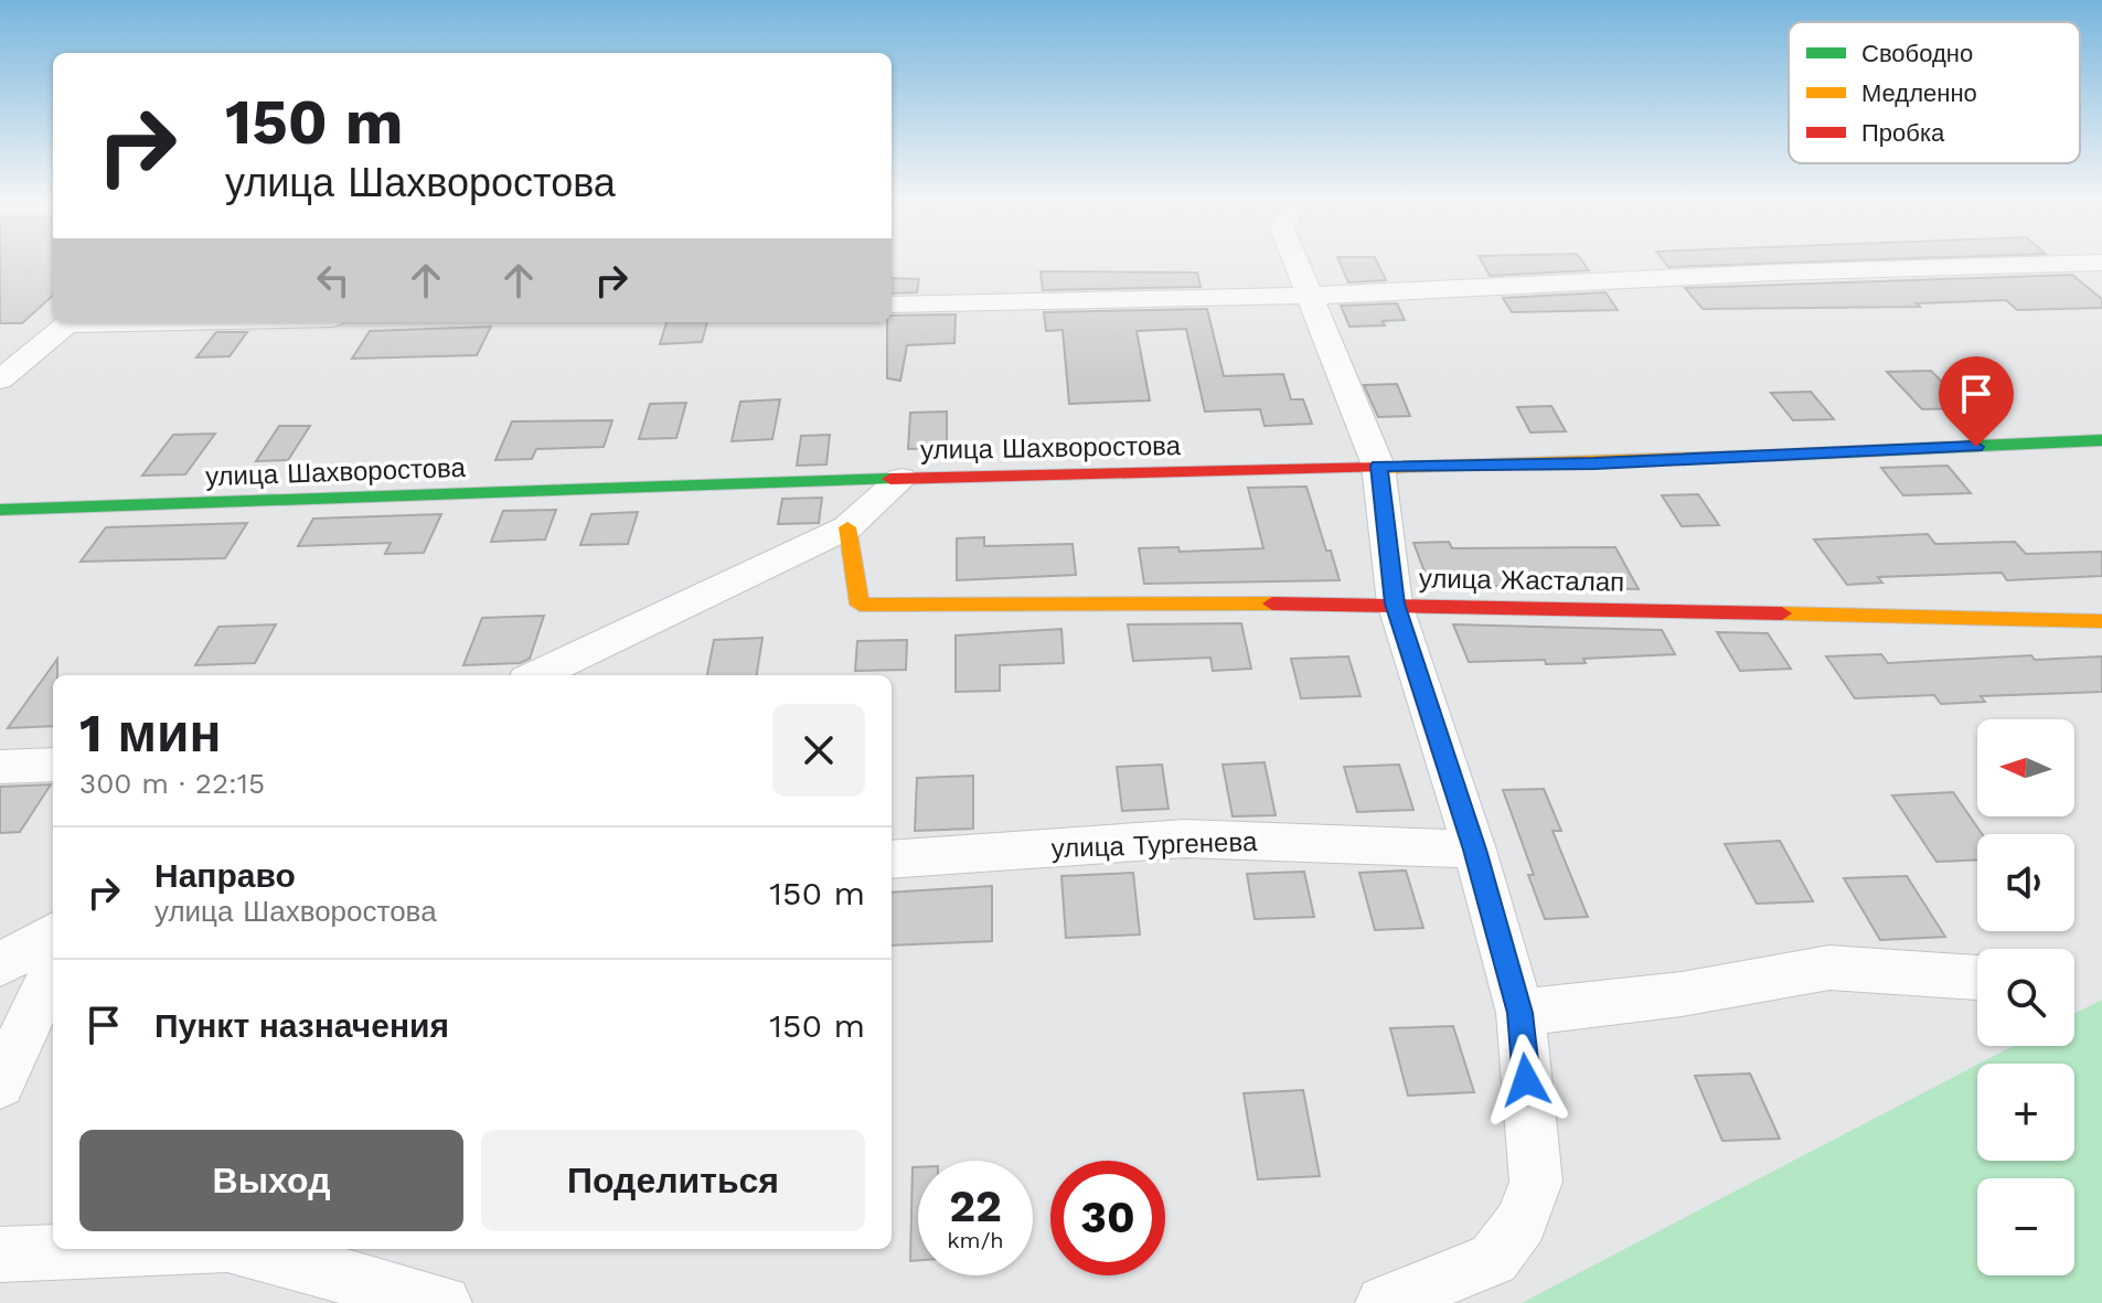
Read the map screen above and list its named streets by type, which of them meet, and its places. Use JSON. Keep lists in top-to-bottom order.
{
  "streets": {
    "street": ["улица Шахворостова", "улица Жасталап", "улица Тургенева"]
  },
  "legend": ["Свободно", "Медленно", "Пробка"],
  "north": "left",
  "page": {
    "turn": ["150 m", "улица Шахворостова"],
    "heading": ["1 мин", "300 m · 22:15"],
    "map_buttons": ["+", "−"],
    "list": [
      {
        "name": "Направо",
        "note": "улица Шахворостова",
        "value": "150 m"
      },
      {
        "name": "Пункт назначения",
        "value": "150 m"
      }
    ],
    "buttons": ["Выход", "Поделиться"],
    "speed": "22 km/h",
    "limit": "30"
  }
}
